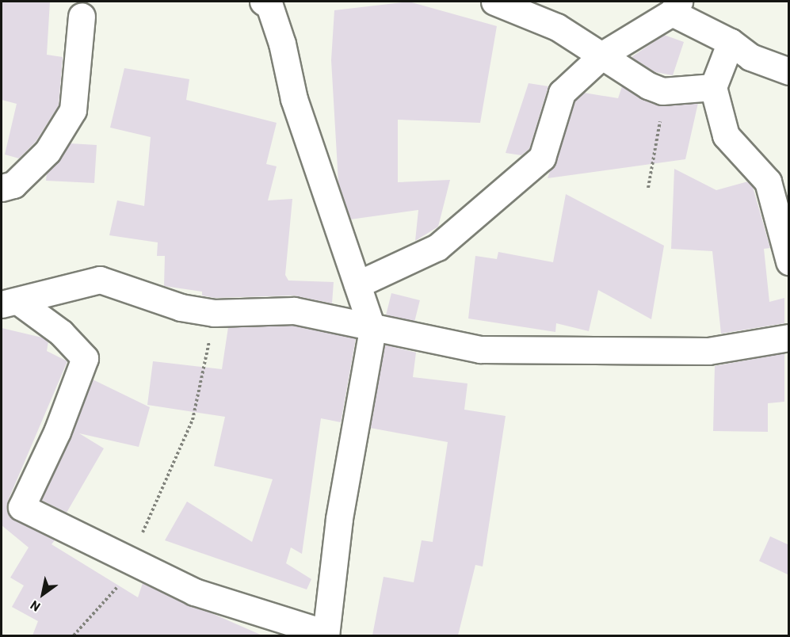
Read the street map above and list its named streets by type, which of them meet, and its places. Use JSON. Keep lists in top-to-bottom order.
{
  "north": "bottom left"
}
